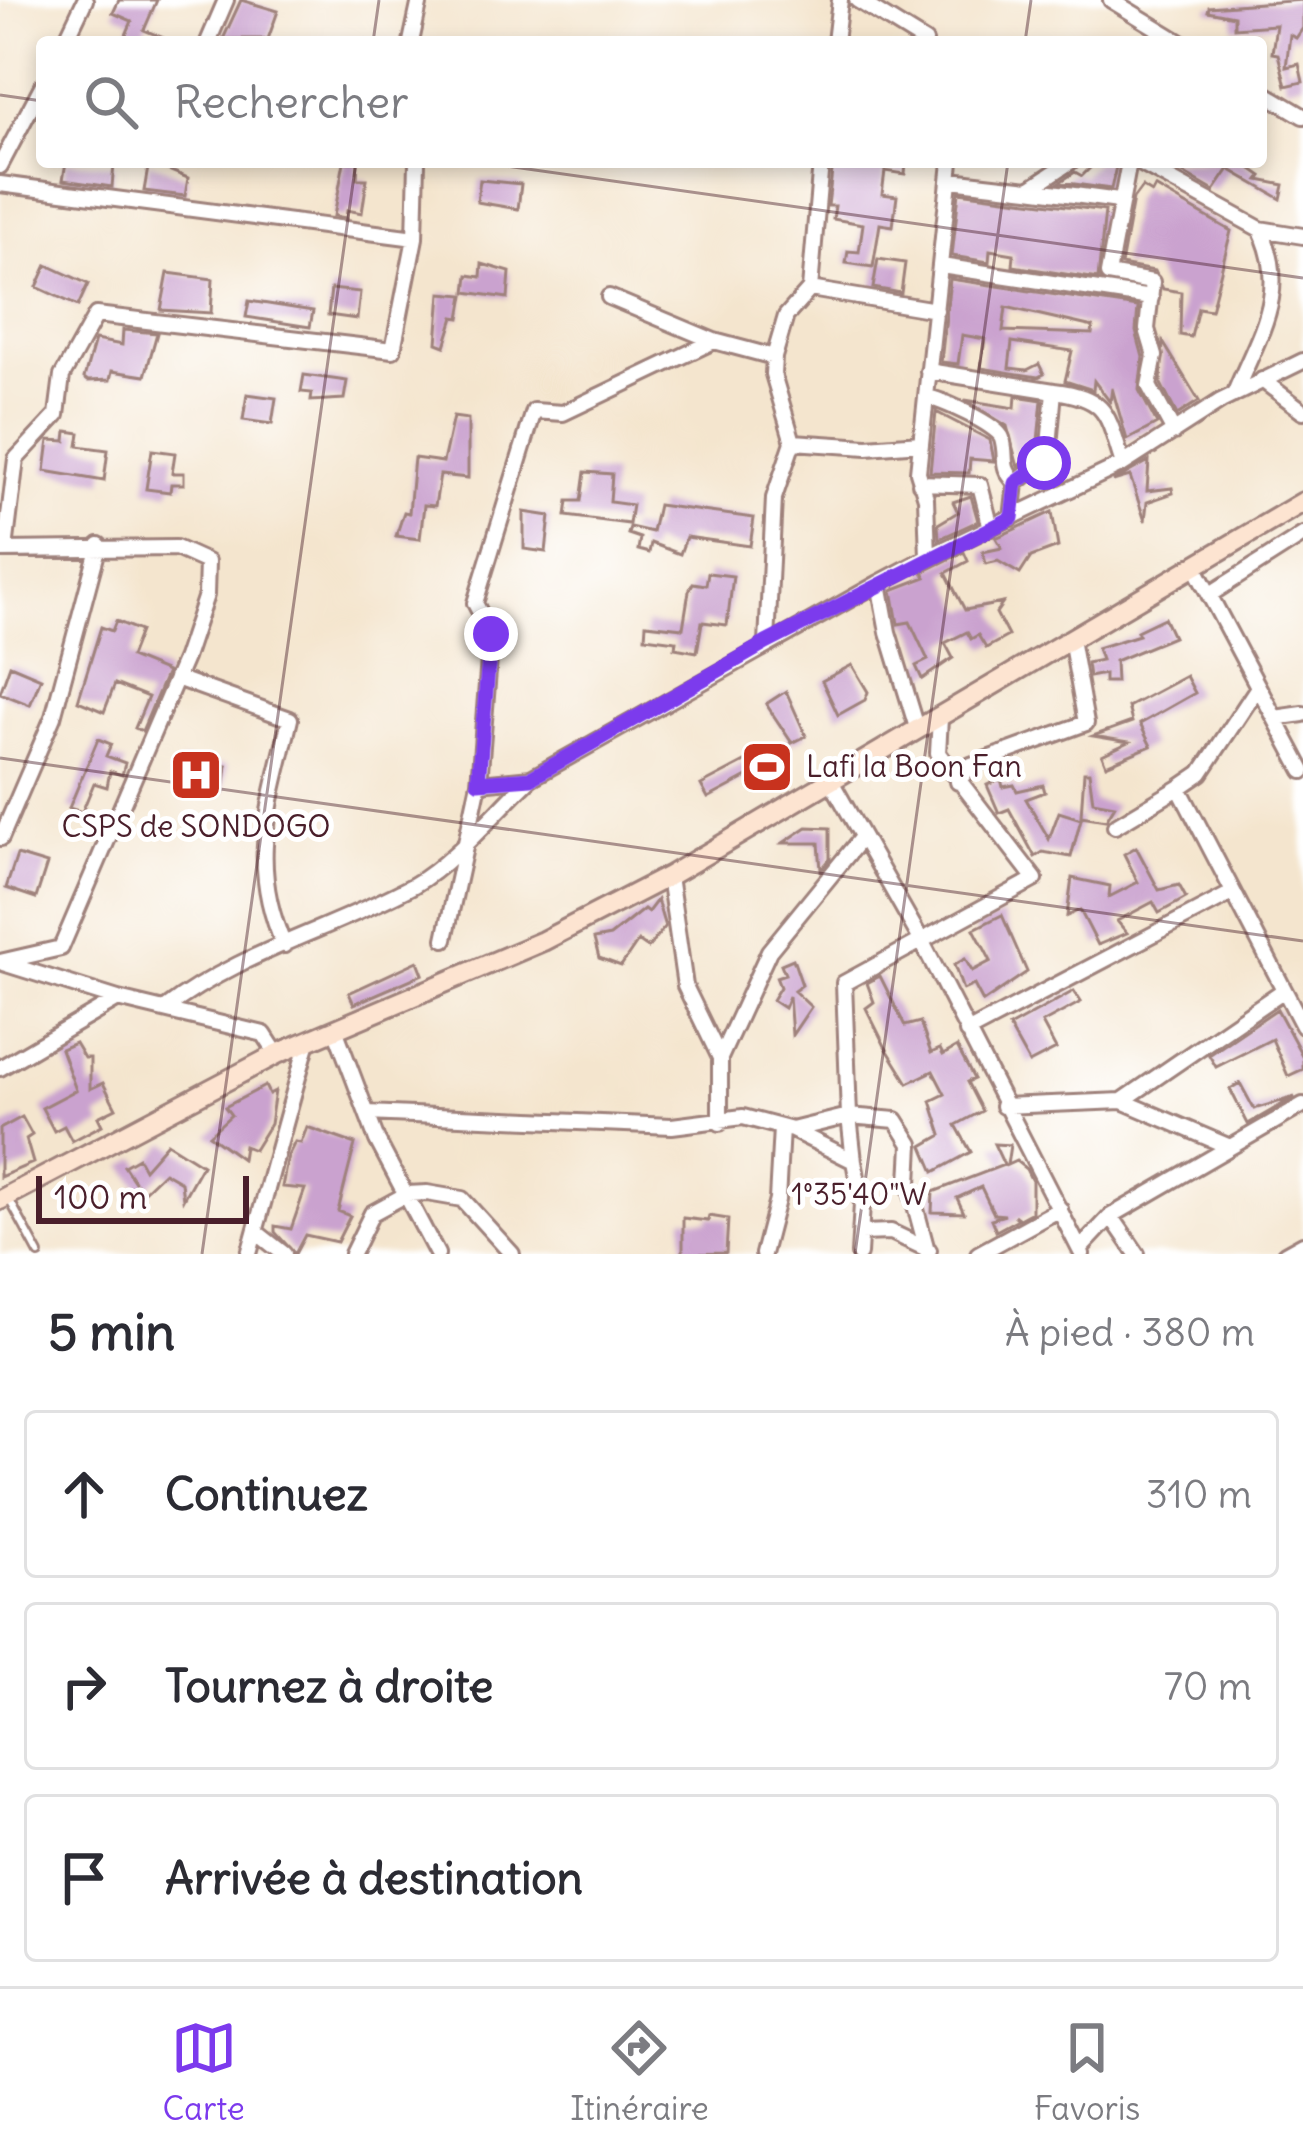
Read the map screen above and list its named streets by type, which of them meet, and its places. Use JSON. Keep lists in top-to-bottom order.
{
  "places": {
    "sports": ["Lafi la Boon Fan"],
    "hospital": ["CSPS de SONDOGO"]
  },
  "scale_bar": "100 m",
  "page": {
    "search": "Rechercher",
    "scale": "100 m",
    "heading": ["5 min", "À pied · 380 m"],
    "list": [
      ["Continuez", "310 m"],
      ["Tournez à droite", "70 m"],
      "Arrivée à destination"
    ],
    "nav": ["Carte", "Itinéraire", "Favoris"]
  },
  "coordinates": ["1°35'40\"W"]
}
